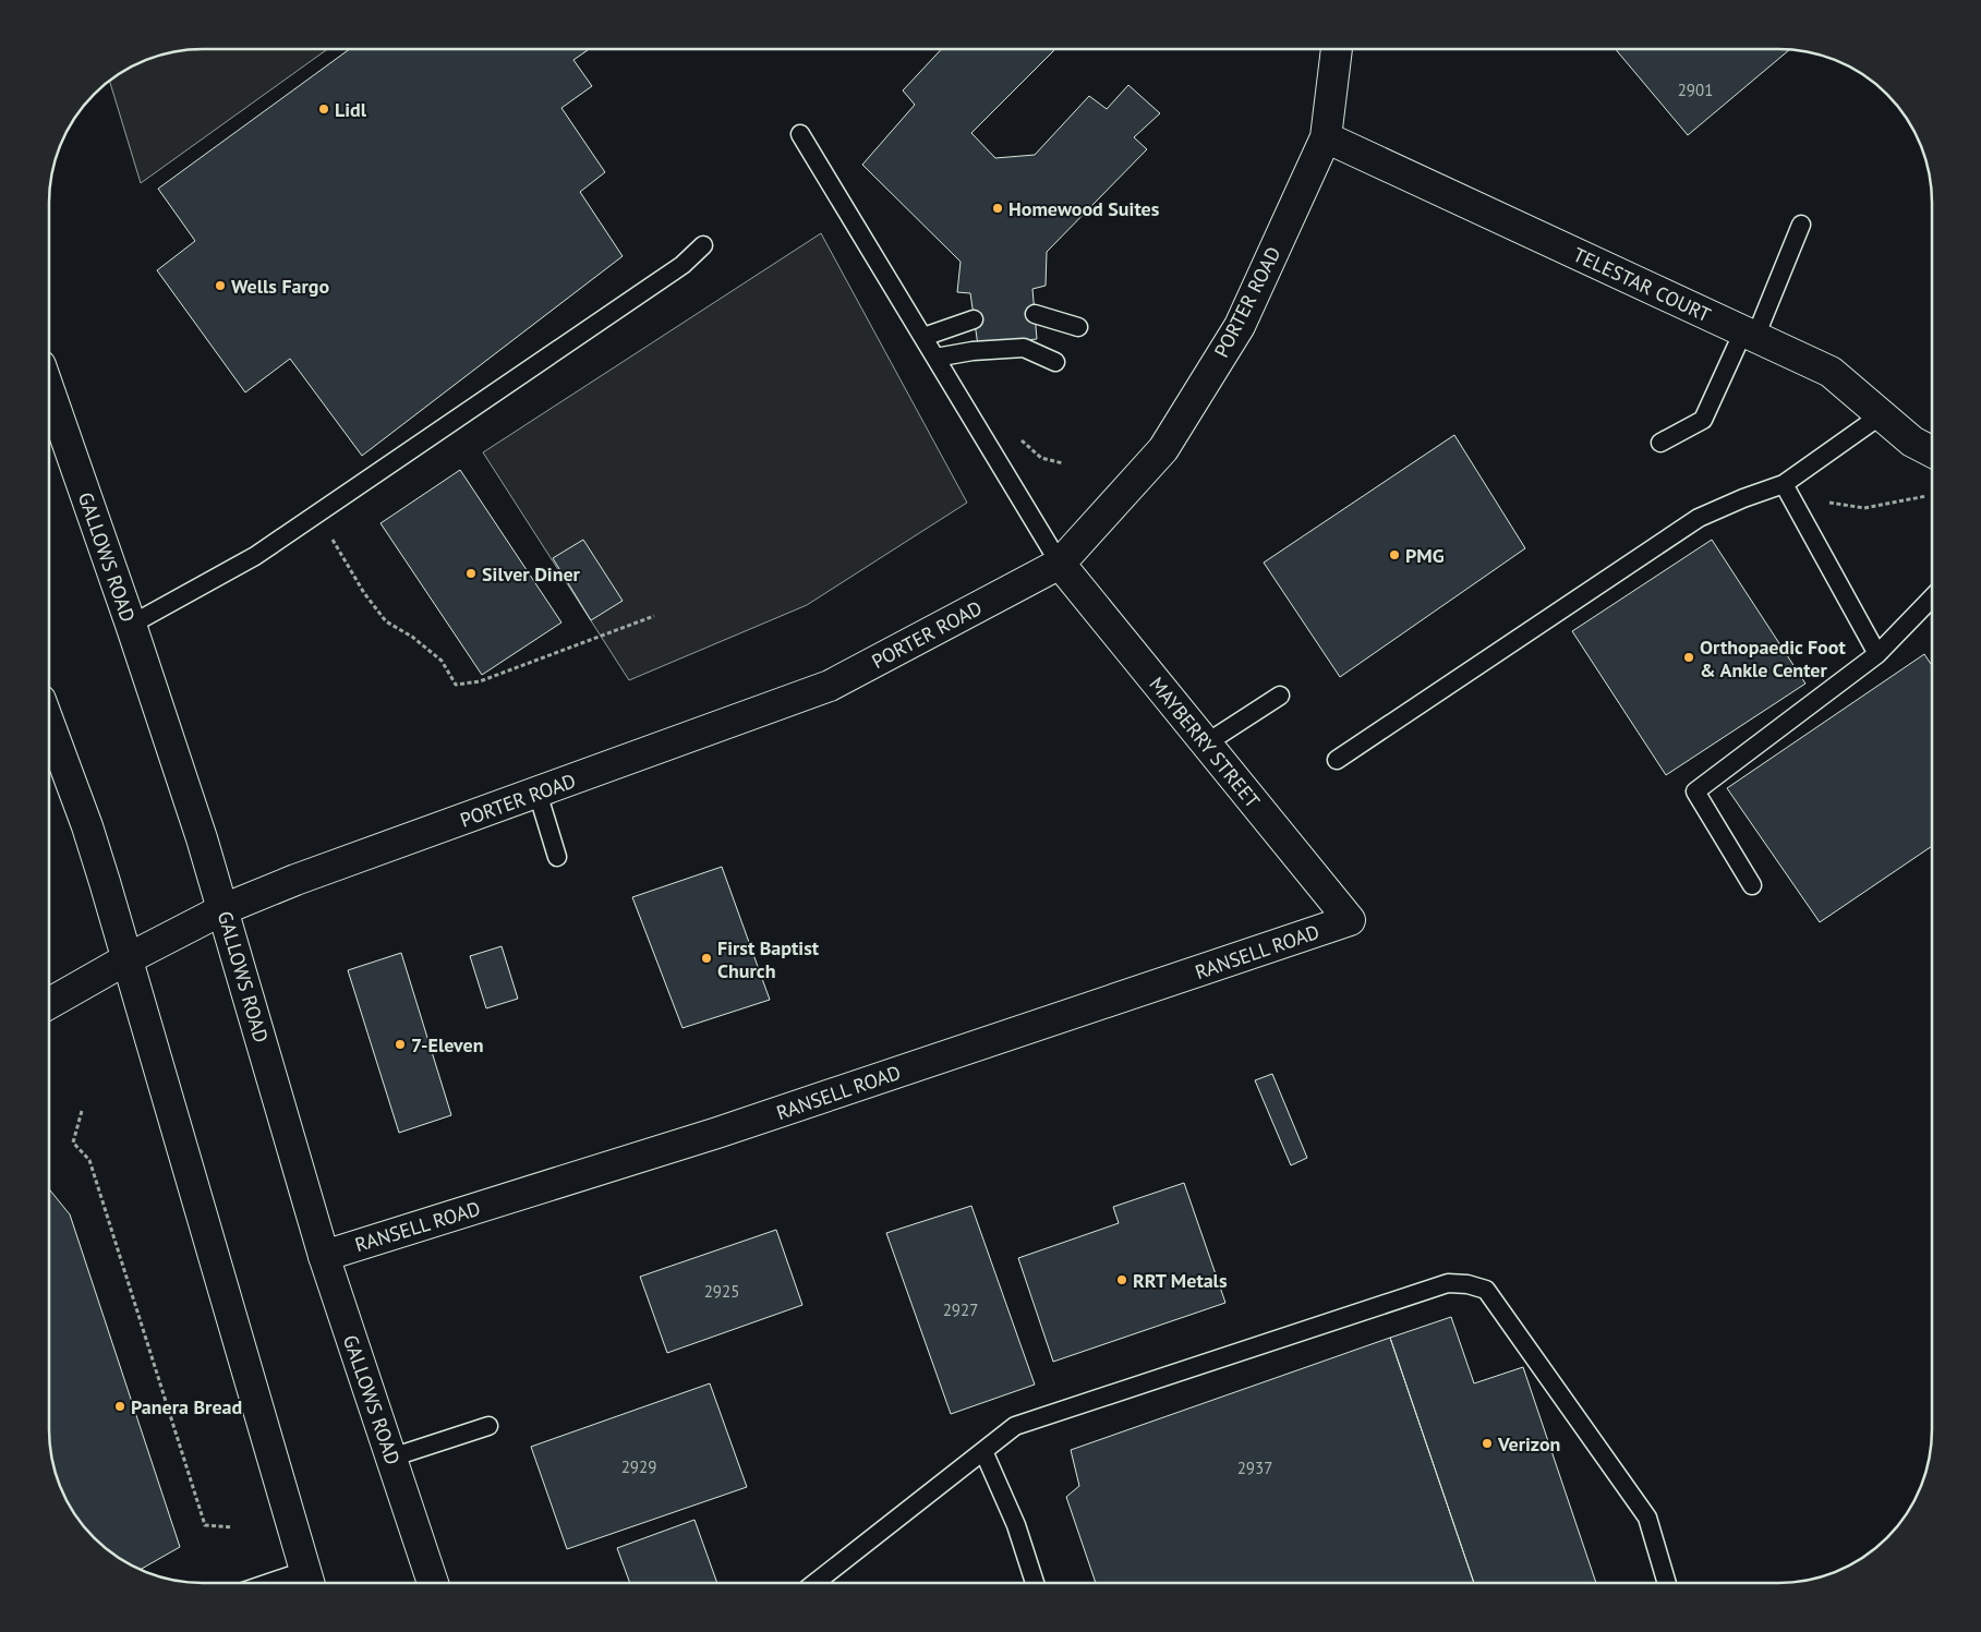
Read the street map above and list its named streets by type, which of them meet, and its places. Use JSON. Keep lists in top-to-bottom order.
{
  "streets": {
    "street": [
      "TELESTAR COURT",
      "PORTER ROAD",
      "GALLOWS ROAD",
      "MAYBERRY STREET",
      "RANSELL ROAD"
    ]
  },
  "crossings": [
    ["TELESTAR COURT", "PORTER ROAD"],
    ["PORTER ROAD", "GALLOWS ROAD"],
    ["PORTER ROAD", "MAYBERRY STREET"],
    ["GALLOWS ROAD", "RANSELL ROAD"],
    ["MAYBERRY STREET", "RANSELL ROAD"]
  ],
  "places": [
    "Lidl",
    "Homewood Suites",
    "Wells Fargo",
    "PMG",
    "Silver Diner",
    "Orthopaedic Foot & Ankle Center",
    "First Baptist Church",
    "7-Eleven",
    "RRT Metals",
    "Panera Bread",
    "Verizon"
  ],
  "house_numbers": [
    "2901",
    "2925",
    "2927",
    "2929",
    "2937"
  ]
}
